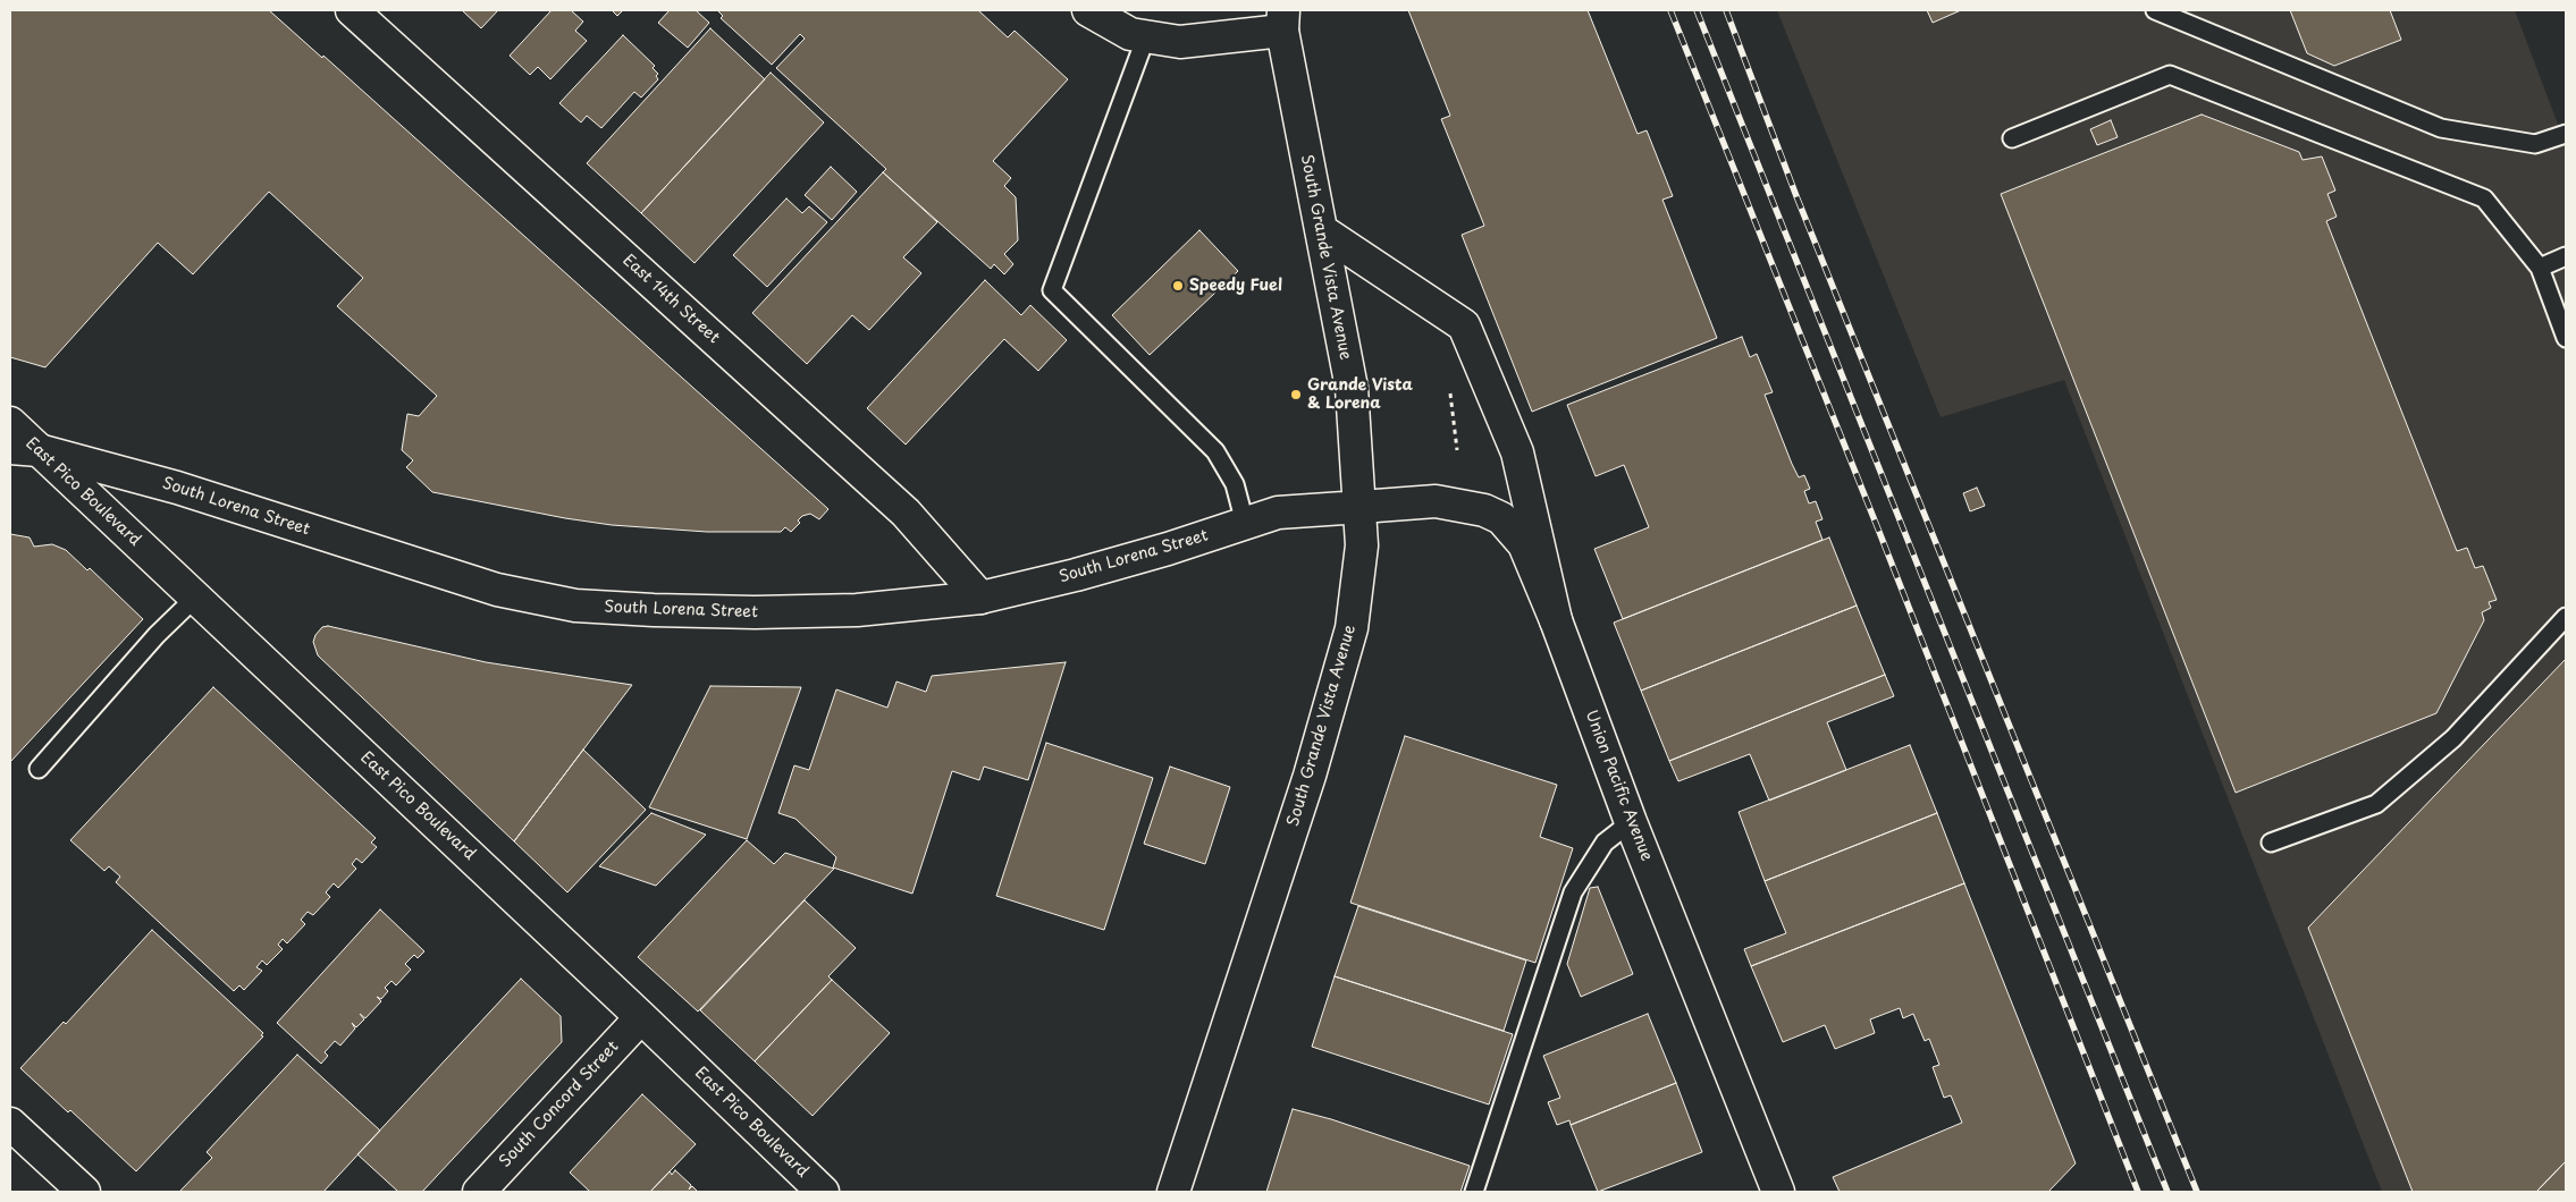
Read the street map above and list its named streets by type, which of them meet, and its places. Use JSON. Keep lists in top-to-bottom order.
{
  "streets": {
    "street": [
      "South Grande Vista Avenue",
      "East 14th Street",
      "East Pico Boulevard",
      "South Lorena Street",
      "Union Pacific Avenue",
      "South Concord Street"
    ]
  },
  "crossings": [
    ["South Grande Vista Avenue", "South Lorena Street"],
    ["South Grande Vista Avenue", "Union Pacific Avenue"],
    ["East 14th Street", "South Lorena Street"],
    ["East Pico Boulevard", "South Lorena Street"],
    ["East Pico Boulevard", "South Concord Street"],
    ["South Lorena Street", "Union Pacific Avenue"]
  ],
  "places": ["Speedy Fuel", "Grande Vista & Lorena"]
}
